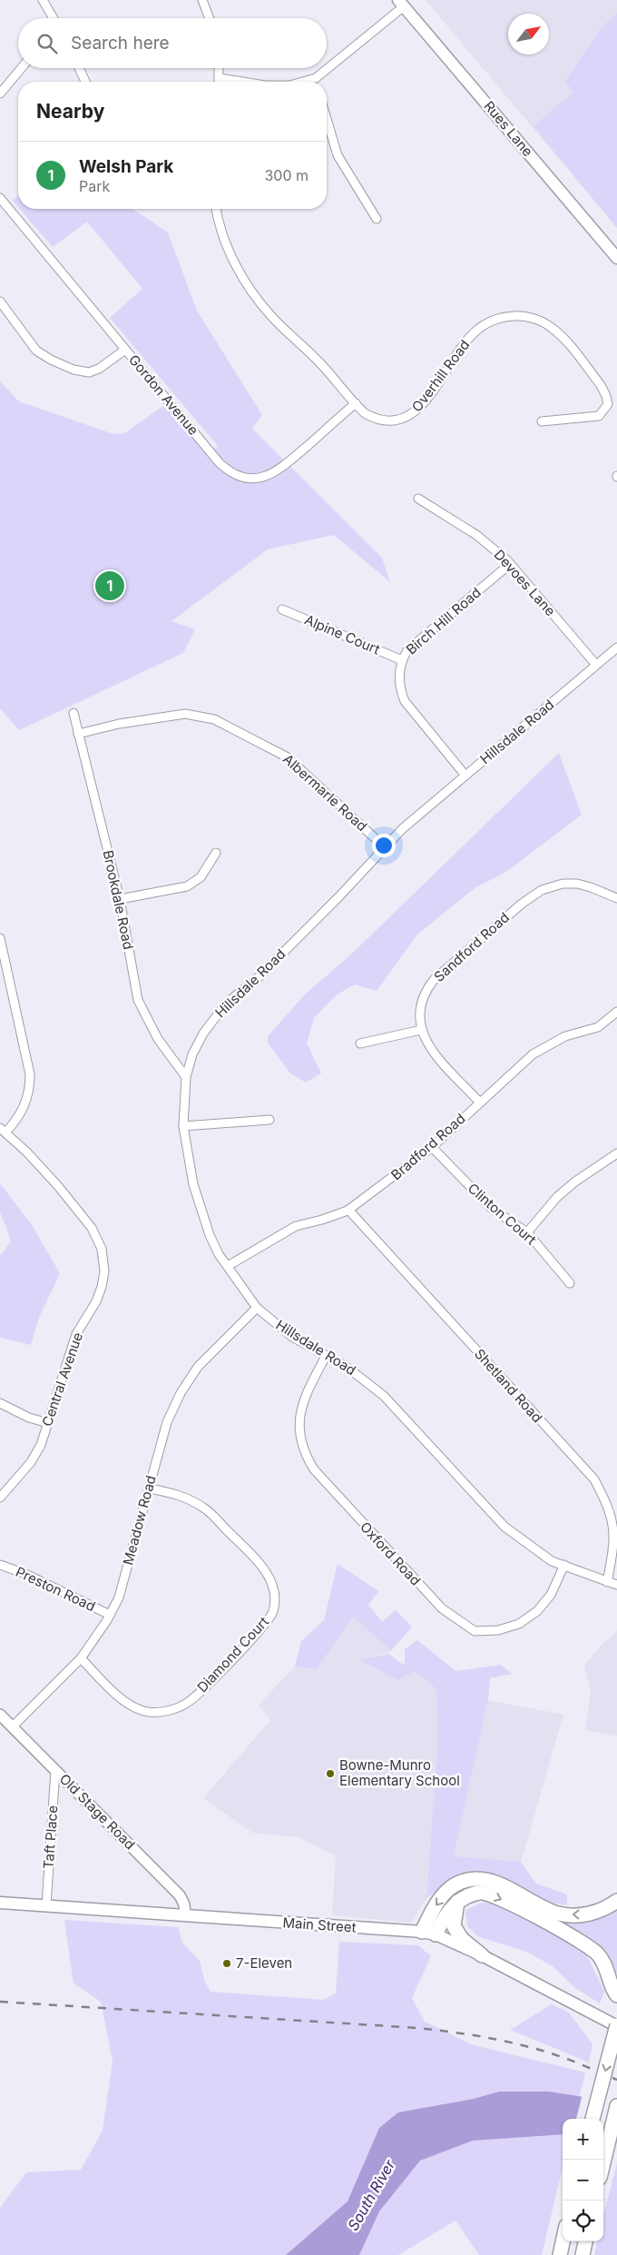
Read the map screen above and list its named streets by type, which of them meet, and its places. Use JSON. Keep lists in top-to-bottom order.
{
  "streets": {
    "main road": ["Rues Lane", "Main Street"],
    "street": [
      "Overhill Road",
      "Gordon Avenue",
      "Devoes Lane",
      "Birch Hill Road",
      "Alpine Court",
      "Hillsdale Road",
      "Albermarle Road",
      "Brookdale Road",
      "Sandford Road",
      "Bradford Road",
      "Clinton Court",
      "Central Avenue",
      "Shetland Road",
      "Meadow Road",
      "Oxford Road",
      "Preston Road",
      "Diamond Court",
      "Old Stage Road",
      "Taft Place"
    ]
  },
  "crossings": [
    ["Overhill Road", "Gordon Avenue"],
    ["Devoes Lane", "Birch Hill Road"],
    ["Devoes Lane", "Hillsdale Road"],
    ["Birch Hill Road", "Alpine Court"],
    ["Birch Hill Road", "Hillsdale Road"],
    ["Hillsdale Road", "Albermarle Road"],
    ["Hillsdale Road", "Brookdale Road"],
    ["Hillsdale Road", "Bradford Road"],
    ["Hillsdale Road", "Shetland Road"],
    ["Hillsdale Road", "Meadow Road"],
    ["Hillsdale Road", "Oxford Road"],
    ["Albermarle Road", "Brookdale Road"],
    ["Sandford Road", "Bradford Road"],
    ["Bradford Road", "Clinton Court"],
    ["Bradford Road", "Shetland Road"],
    ["Meadow Road", "Preston Road"],
    ["Meadow Road", "Diamond Court"],
    ["Meadow Road", "Old Stage Road"],
    ["Old Stage Road", "Taft Place"],
    ["Old Stage Road", "Main Street"],
    ["Taft Place", "Main Street"]
  ],
  "water": ["South River"],
  "places": ["Bowne-Munro Elementary School", "7-Eleven"],
  "north": "top right",
  "page": {
    "search": "Search here",
    "heading": "Nearby",
    "list": [
      {
        "mark": "1",
        "name": "Welsh Park",
        "note": "Park",
        "value": "300 m"
      }
    ],
    "pins": "1",
    "map_buttons": ["+", "−"]
  }
}
